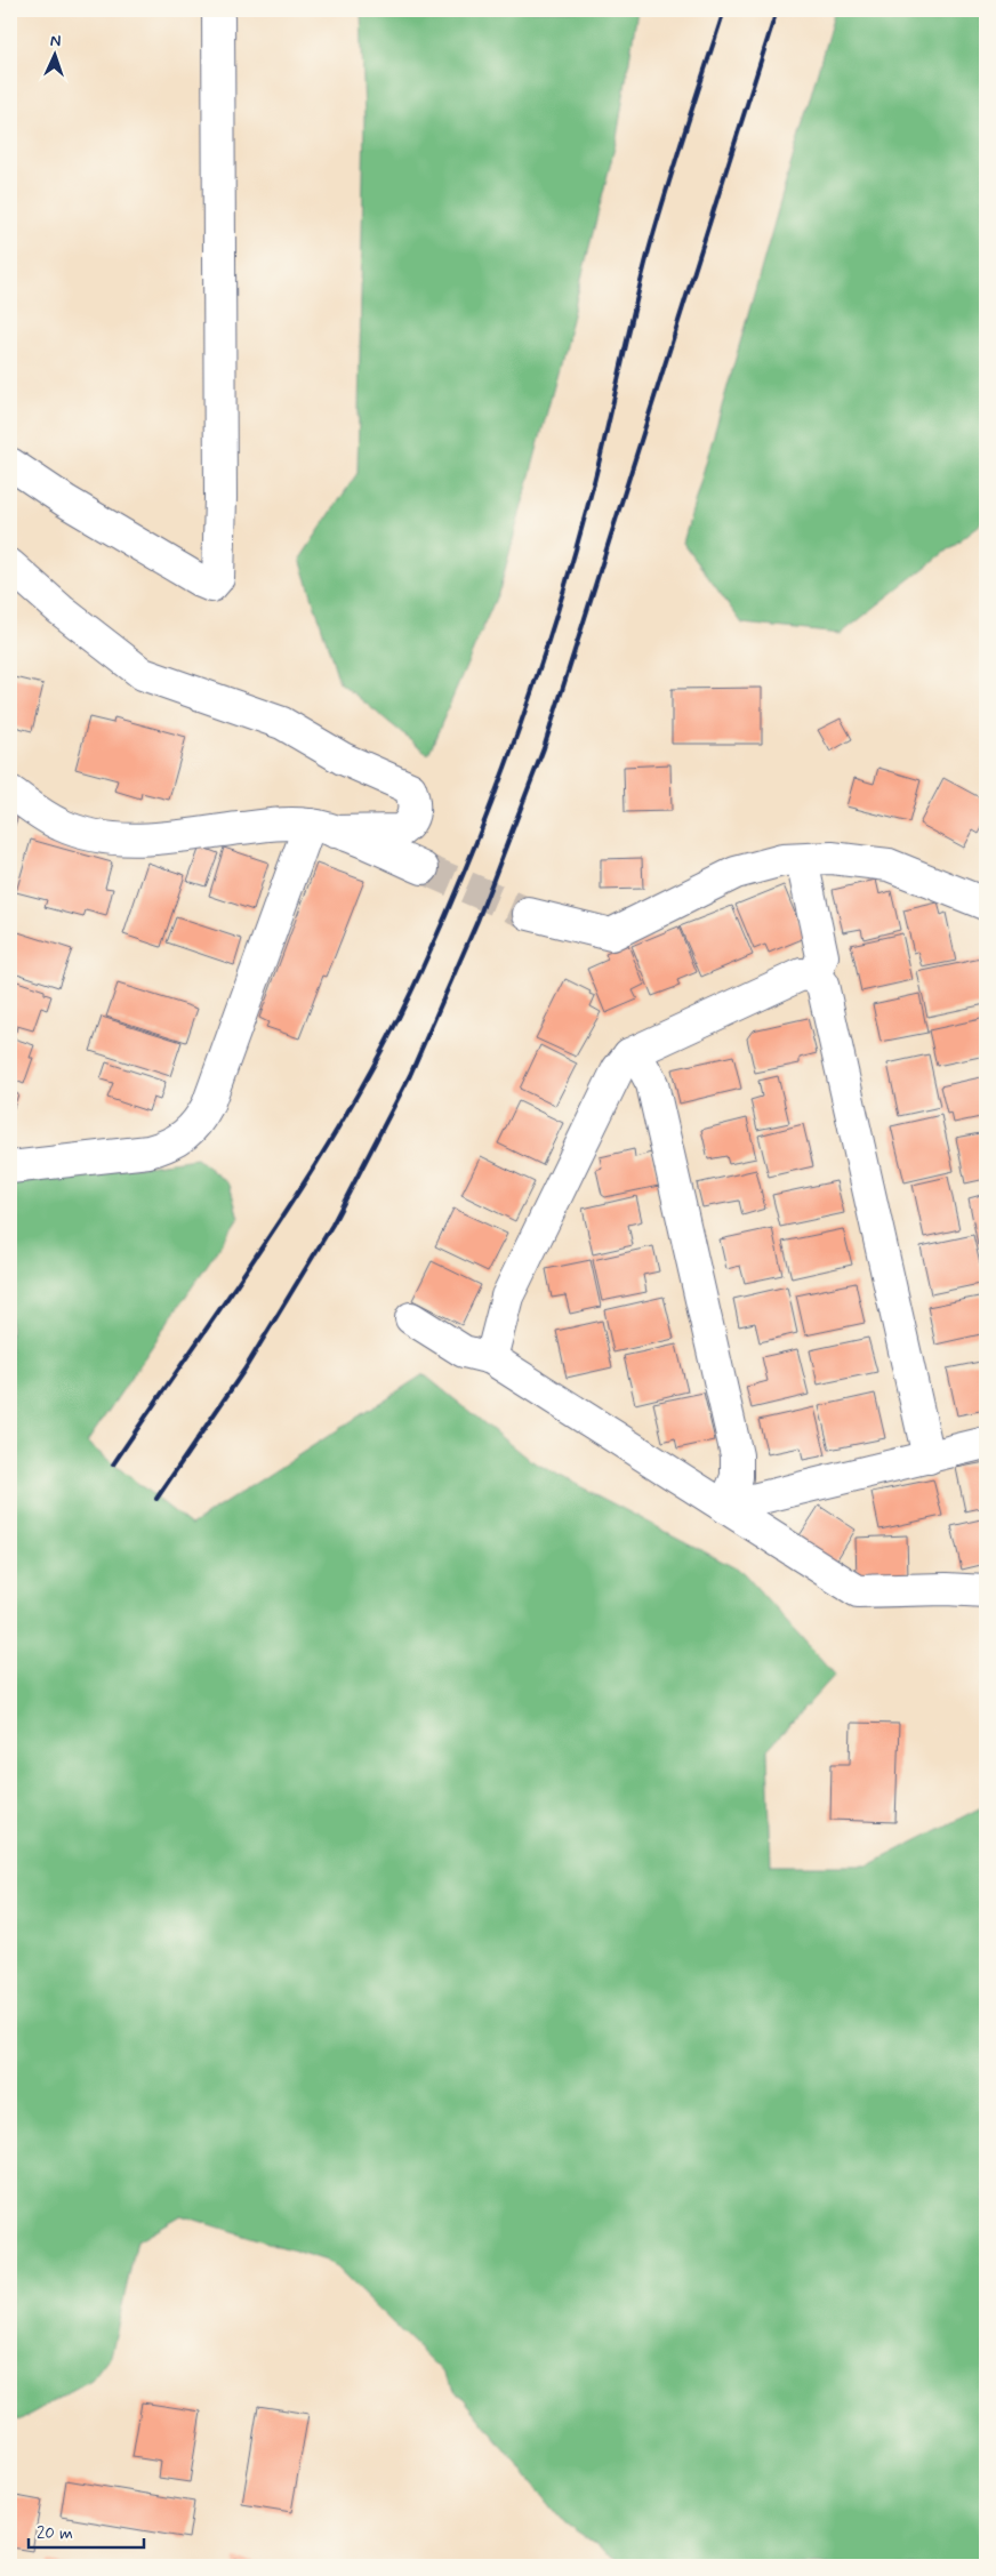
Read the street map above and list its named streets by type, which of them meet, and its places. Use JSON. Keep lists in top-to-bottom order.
{
  "scale_bar": "20 m",
  "north": "top"
}
